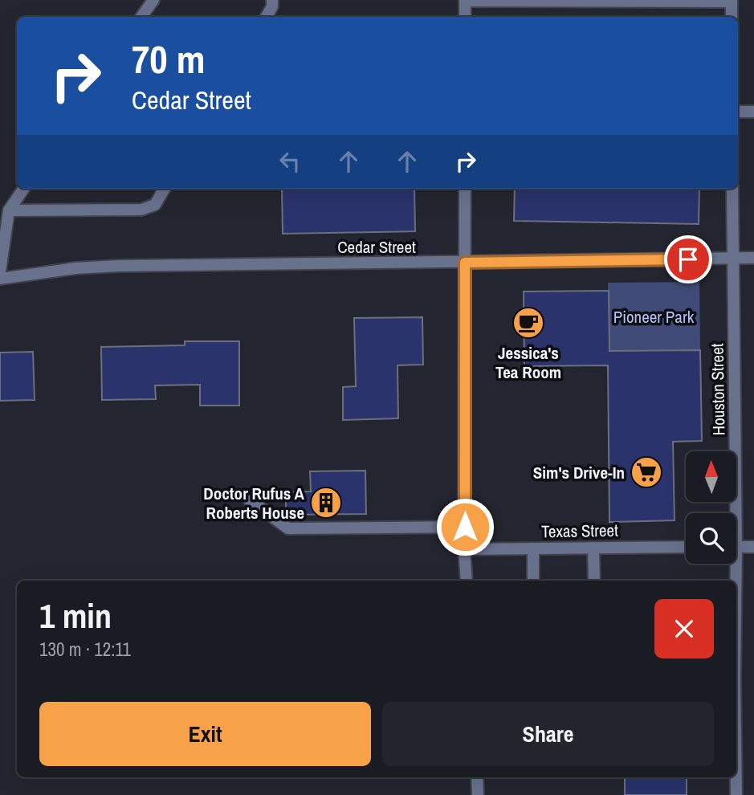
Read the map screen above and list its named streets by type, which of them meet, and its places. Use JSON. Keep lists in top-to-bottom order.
{
  "streets": {
    "street": ["Cedar Street", "Houston Street", "Texas Street"]
  },
  "crossings": [
    ["Cedar Street", "Houston Street"]
  ],
  "parks": ["Pioneer Park"],
  "places": {
    "cafe": ["Jessica's Tea Room"],
    "supermarket": ["Sim's Drive-In"],
    "building": ["Doctor Rufus A Roberts House"]
  },
  "north": "top",
  "page": {
    "turn": ["70 m", "Cedar Street"],
    "heading": ["1 min", "130 m · 12:11"],
    "buttons": ["Exit", "Share"]
  }
}
